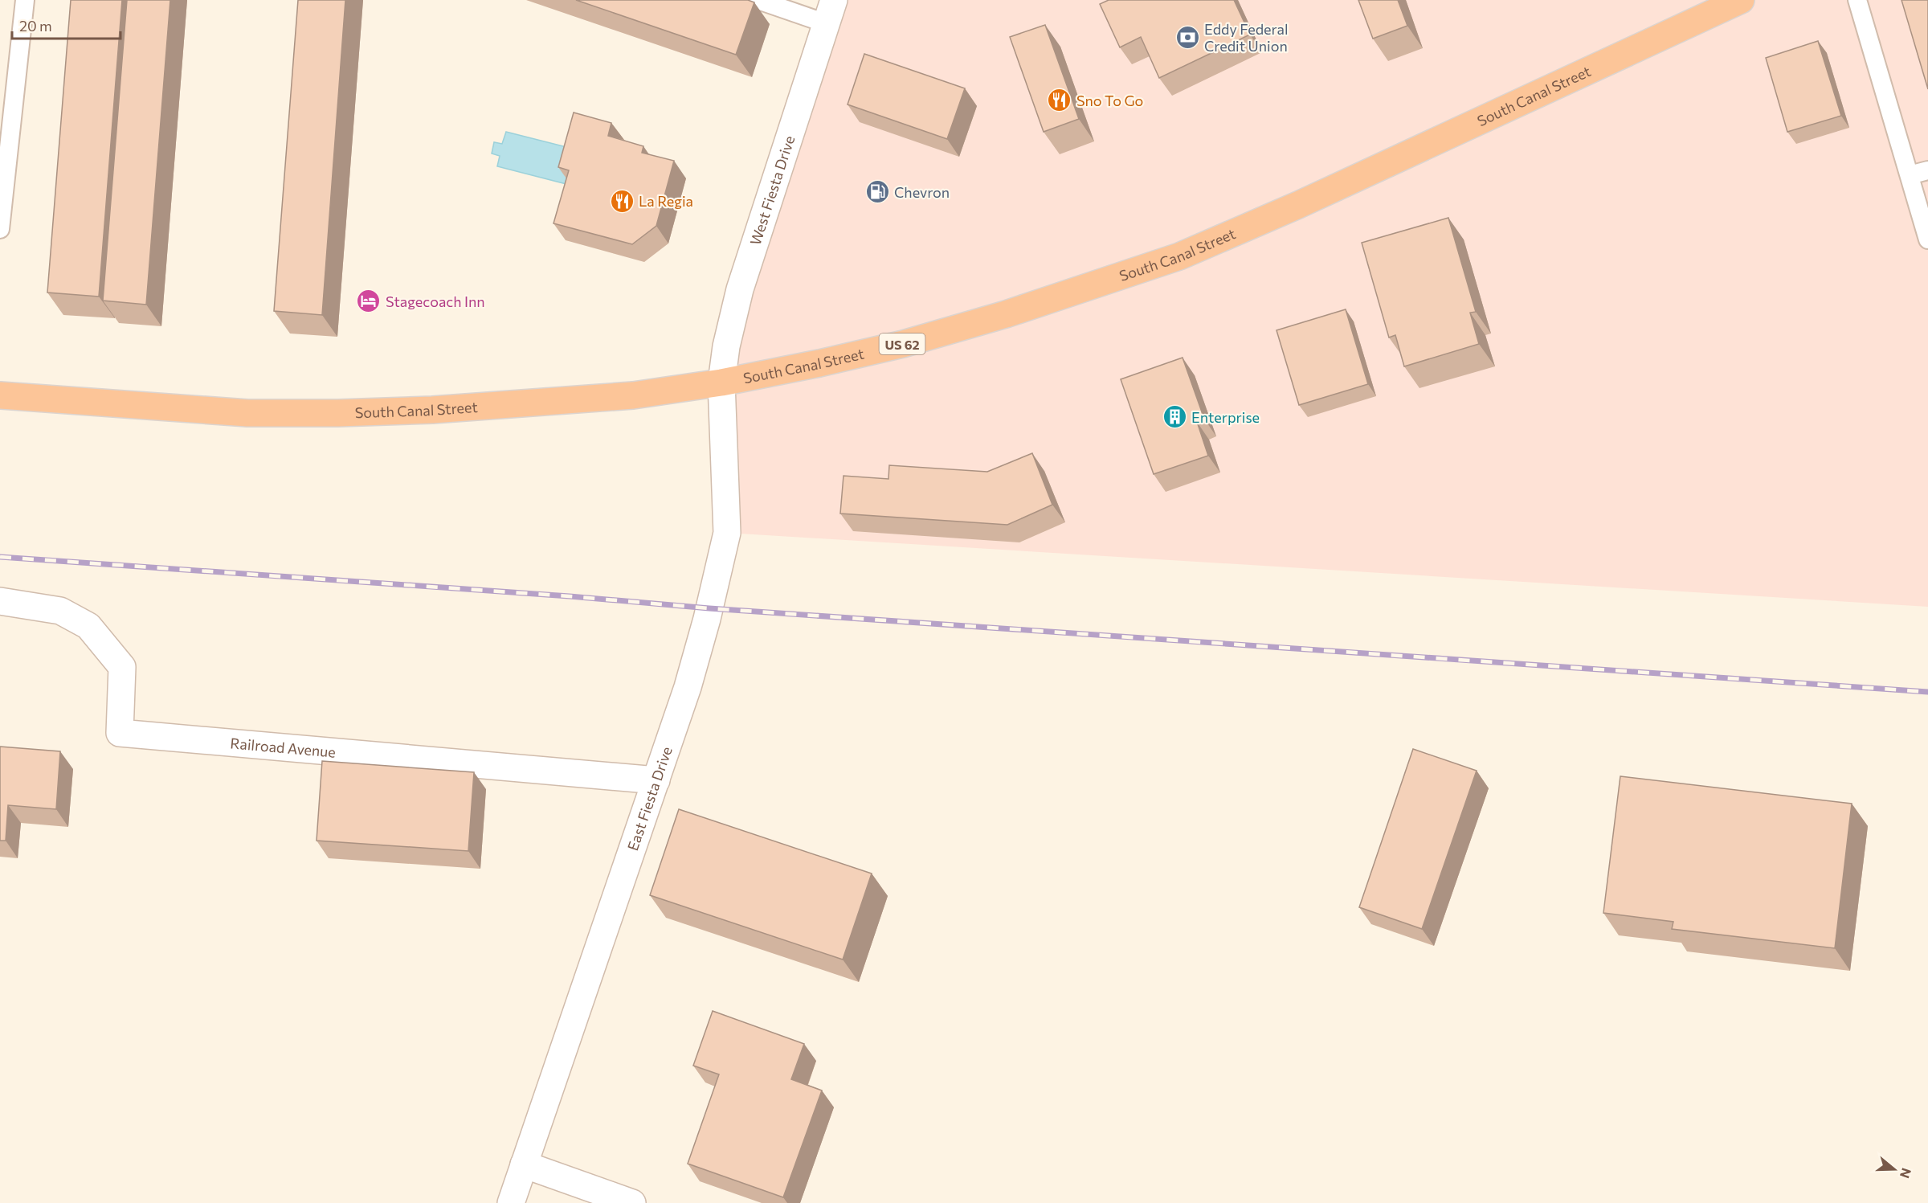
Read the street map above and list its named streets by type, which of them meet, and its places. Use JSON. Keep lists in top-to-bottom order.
{
  "streets": {
    "highway": ["South Canal Street", "US 62"],
    "street": ["West Fiesta Drive", "Railroad Avenue", "East Fiesta Drive"]
  },
  "crossings": [
    ["South Canal Street", "West Fiesta Drive"],
    ["South Canal Street", "East Fiesta Drive"],
    ["West Fiesta Drive", "East Fiesta Drive"],
    ["Railroad Avenue", "East Fiesta Drive"]
  ],
  "places": {
    "bank": ["Eddy Federal Credit Union"],
    "restaurant": ["Sno To Go", "La Regia"],
    "fuel station": ["Chevron"],
    "hotel": ["Stagecoach Inn"],
    "building": ["Enterprise"]
  },
  "scale_bar": "20 m",
  "north": "right"
}
